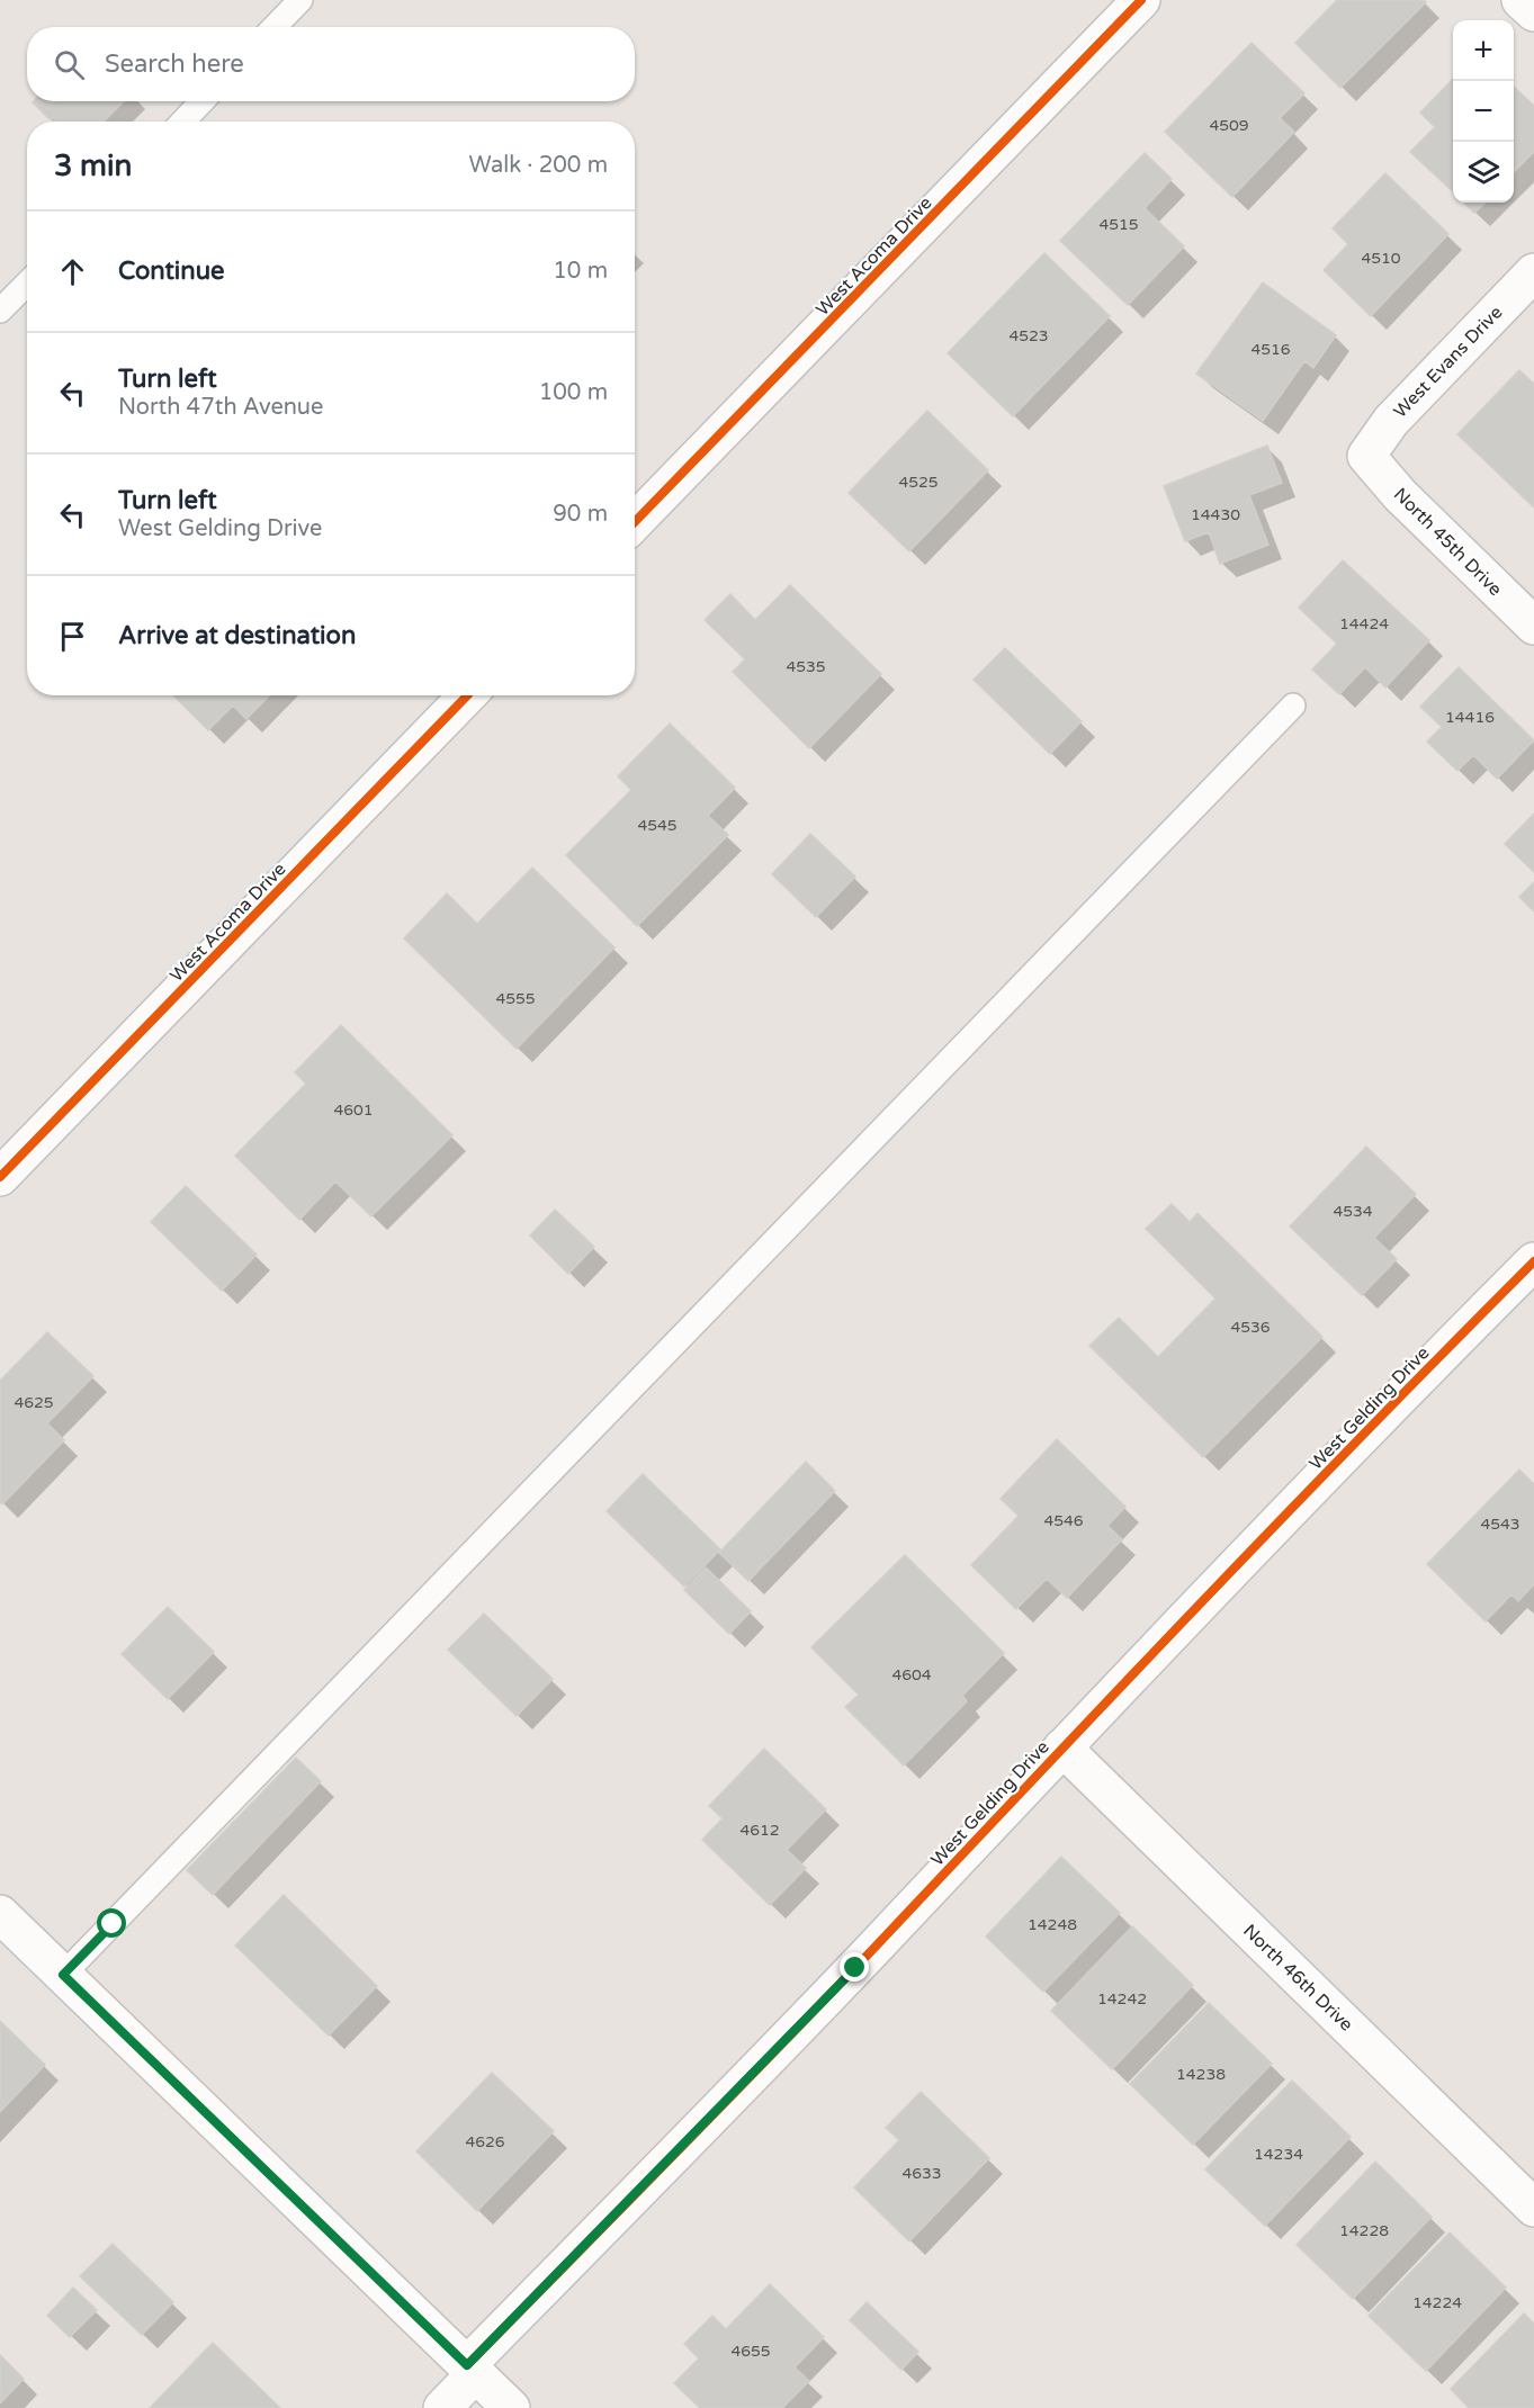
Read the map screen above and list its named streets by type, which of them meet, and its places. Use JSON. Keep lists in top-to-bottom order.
{
  "streets": {
    "street": [
      "West Acoma Drive",
      "West Evans Drive",
      "North 45th Drive",
      "West Gelding Drive",
      "North 46th Drive"
    ]
  },
  "crossings": [
    ["West Evans Drive", "North 45th Drive"],
    ["West Gelding Drive", "North 46th Drive"]
  ],
  "house_numbers": [
    "4509",
    "4515",
    "4510",
    "4523",
    "4516",
    "4525",
    "14430",
    "14424",
    "4535",
    "14416",
    "4545",
    "4555",
    "4601",
    "4534",
    "4536",
    "4625",
    "4546",
    "4543",
    "4604",
    "4612",
    "14248",
    "14242",
    "14238",
    "4626",
    "14234",
    "4633",
    "14228",
    "14224",
    "4655"
  ],
  "page": {
    "map_buttons": ["+", "−"],
    "search": "Search here",
    "heading": ["3 min", "Walk · 200 m"],
    "list": [
      ["Continue", "10 m"],
      ["Turn left", "North 47th Avenue", "100 m"],
      ["Turn left", "West Gelding Drive", "90 m"],
      "Arrive at destination"
    ]
  }
}
